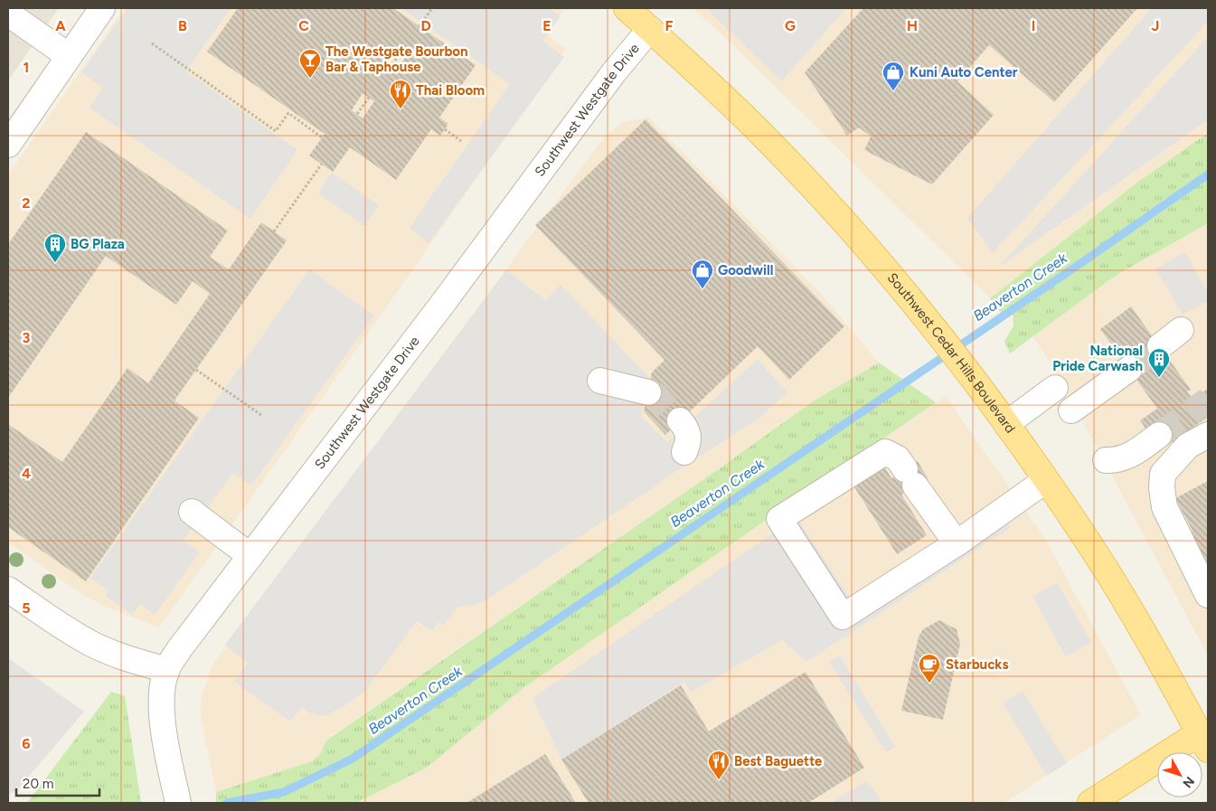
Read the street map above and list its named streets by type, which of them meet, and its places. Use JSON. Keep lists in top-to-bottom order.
{
  "streets": {
    "main road": ["Southwest Cedar Hills Boulevard"],
    "street": ["Southwest Westgate Drive"]
  },
  "crossings": [
    ["Southwest Westgate Drive", "Southwest Cedar Hills Boulevard"]
  ],
  "water": ["Beaverton Creek"],
  "places": {
    "bar": ["The Westgate Bourbon Bar & Taphouse"],
    "shop": ["Kuni Auto Center", "Goodwill"],
    "restaurant": ["Thai Bloom", "Best Baguette"],
    "building": ["BG Plaza", "National Pride Carwash"],
    "cafe": ["Starbucks"]
  },
  "scale_bar": "20 m",
  "north": "bottom right",
  "grid": {
    "columns": [
      "A",
      "B",
      "C",
      "D",
      "E",
      "F",
      "G",
      "H",
      "I",
      "J"
    ],
    "rows": [
      "1",
      "2",
      "3",
      "4",
      "5",
      "6"
    ]
  }
}
